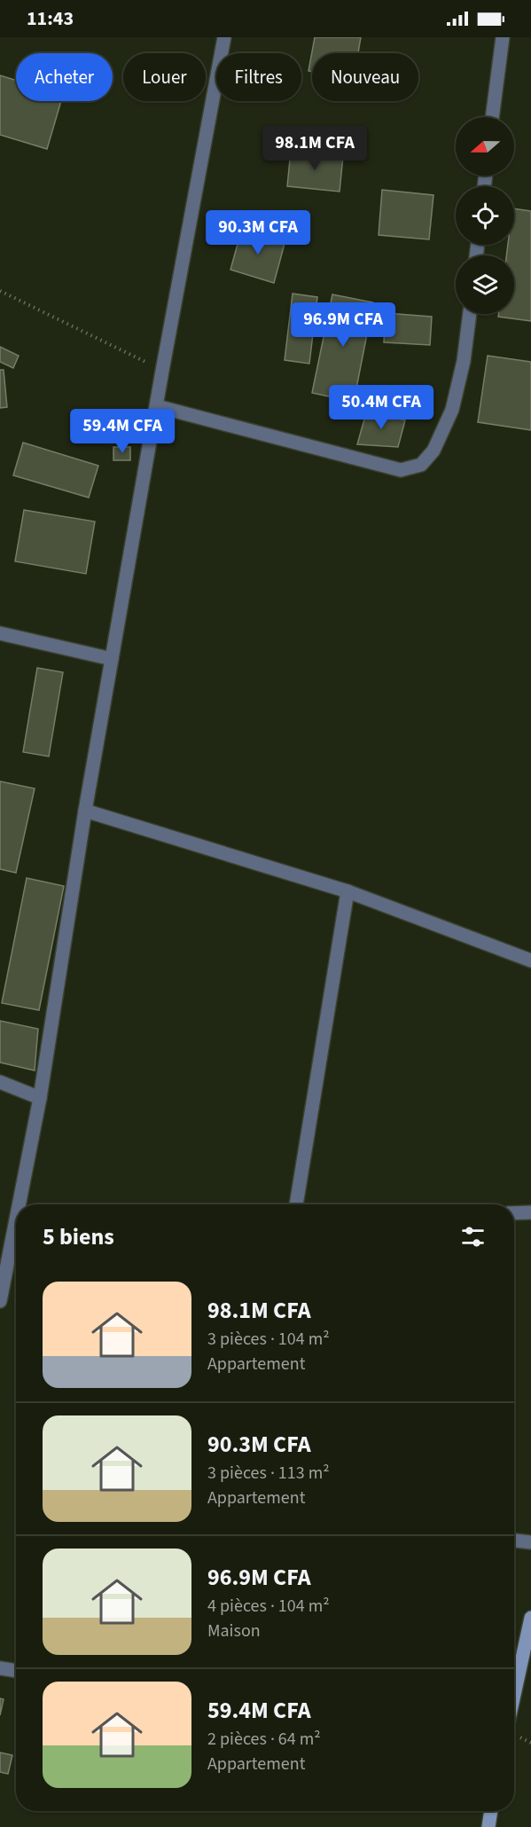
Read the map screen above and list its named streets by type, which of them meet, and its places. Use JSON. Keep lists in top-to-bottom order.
{
  "north": "left",
  "page": {
    "status": "11:43",
    "chip": [
      "Acheter",
      "Louer",
      "Filtres",
      "Nouveau"
    ],
    "price": [
      "98.1M CFA",
      "90.3M CFA",
      "96.9M CFA",
      "50.4M CFA",
      "59.4M CFA"
    ],
    "heading": "5 biens",
    "list": [
      {
        "name": "98.1M CFA",
        "note": "3 pièces · 104 m² · Appartement"
      },
      {
        "name": "90.3M CFA",
        "note": "3 pièces · 113 m² · Appartement"
      },
      {
        "name": "96.9M CFA",
        "note": "4 pièces · 104 m² · Maison"
      },
      {
        "name": "59.4M CFA",
        "note": "2 pièces · 64 m² · Appartement"
      }
    ]
  }
}
